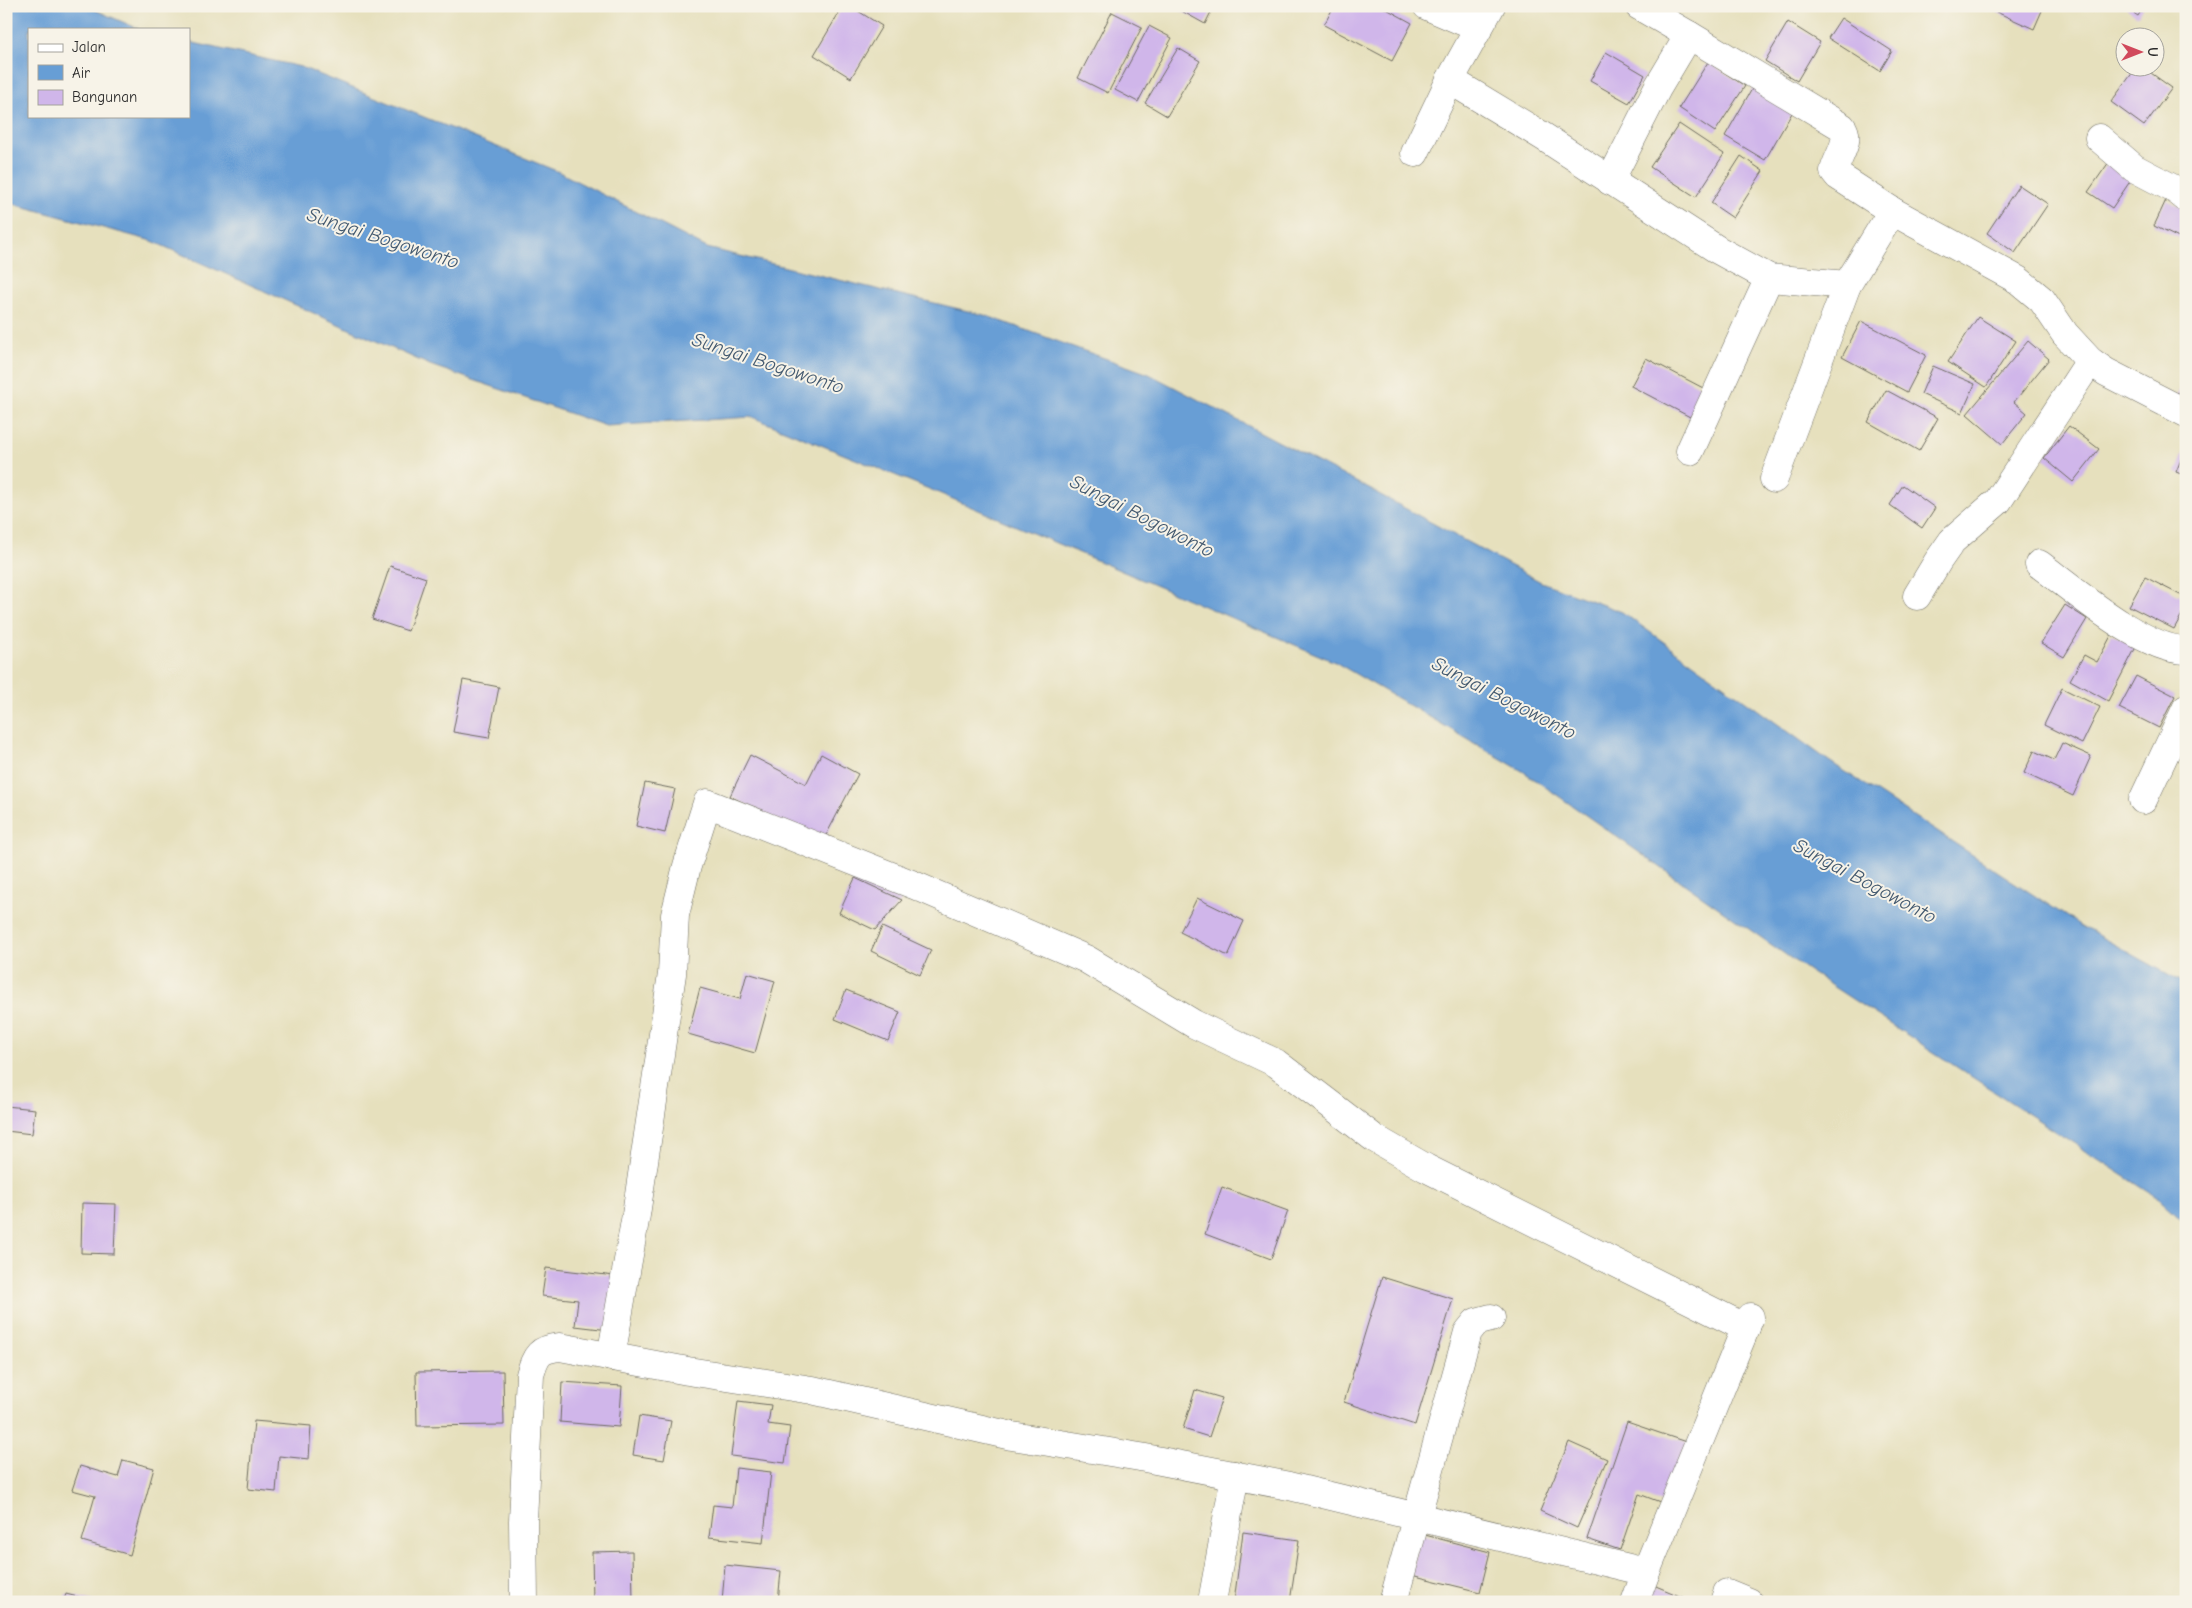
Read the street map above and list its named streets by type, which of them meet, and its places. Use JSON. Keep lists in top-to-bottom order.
{
  "water": ["Sungai Bogowonto"],
  "legend": ["Jalan", "Air", "Bangunan"],
  "north": "right"
}
